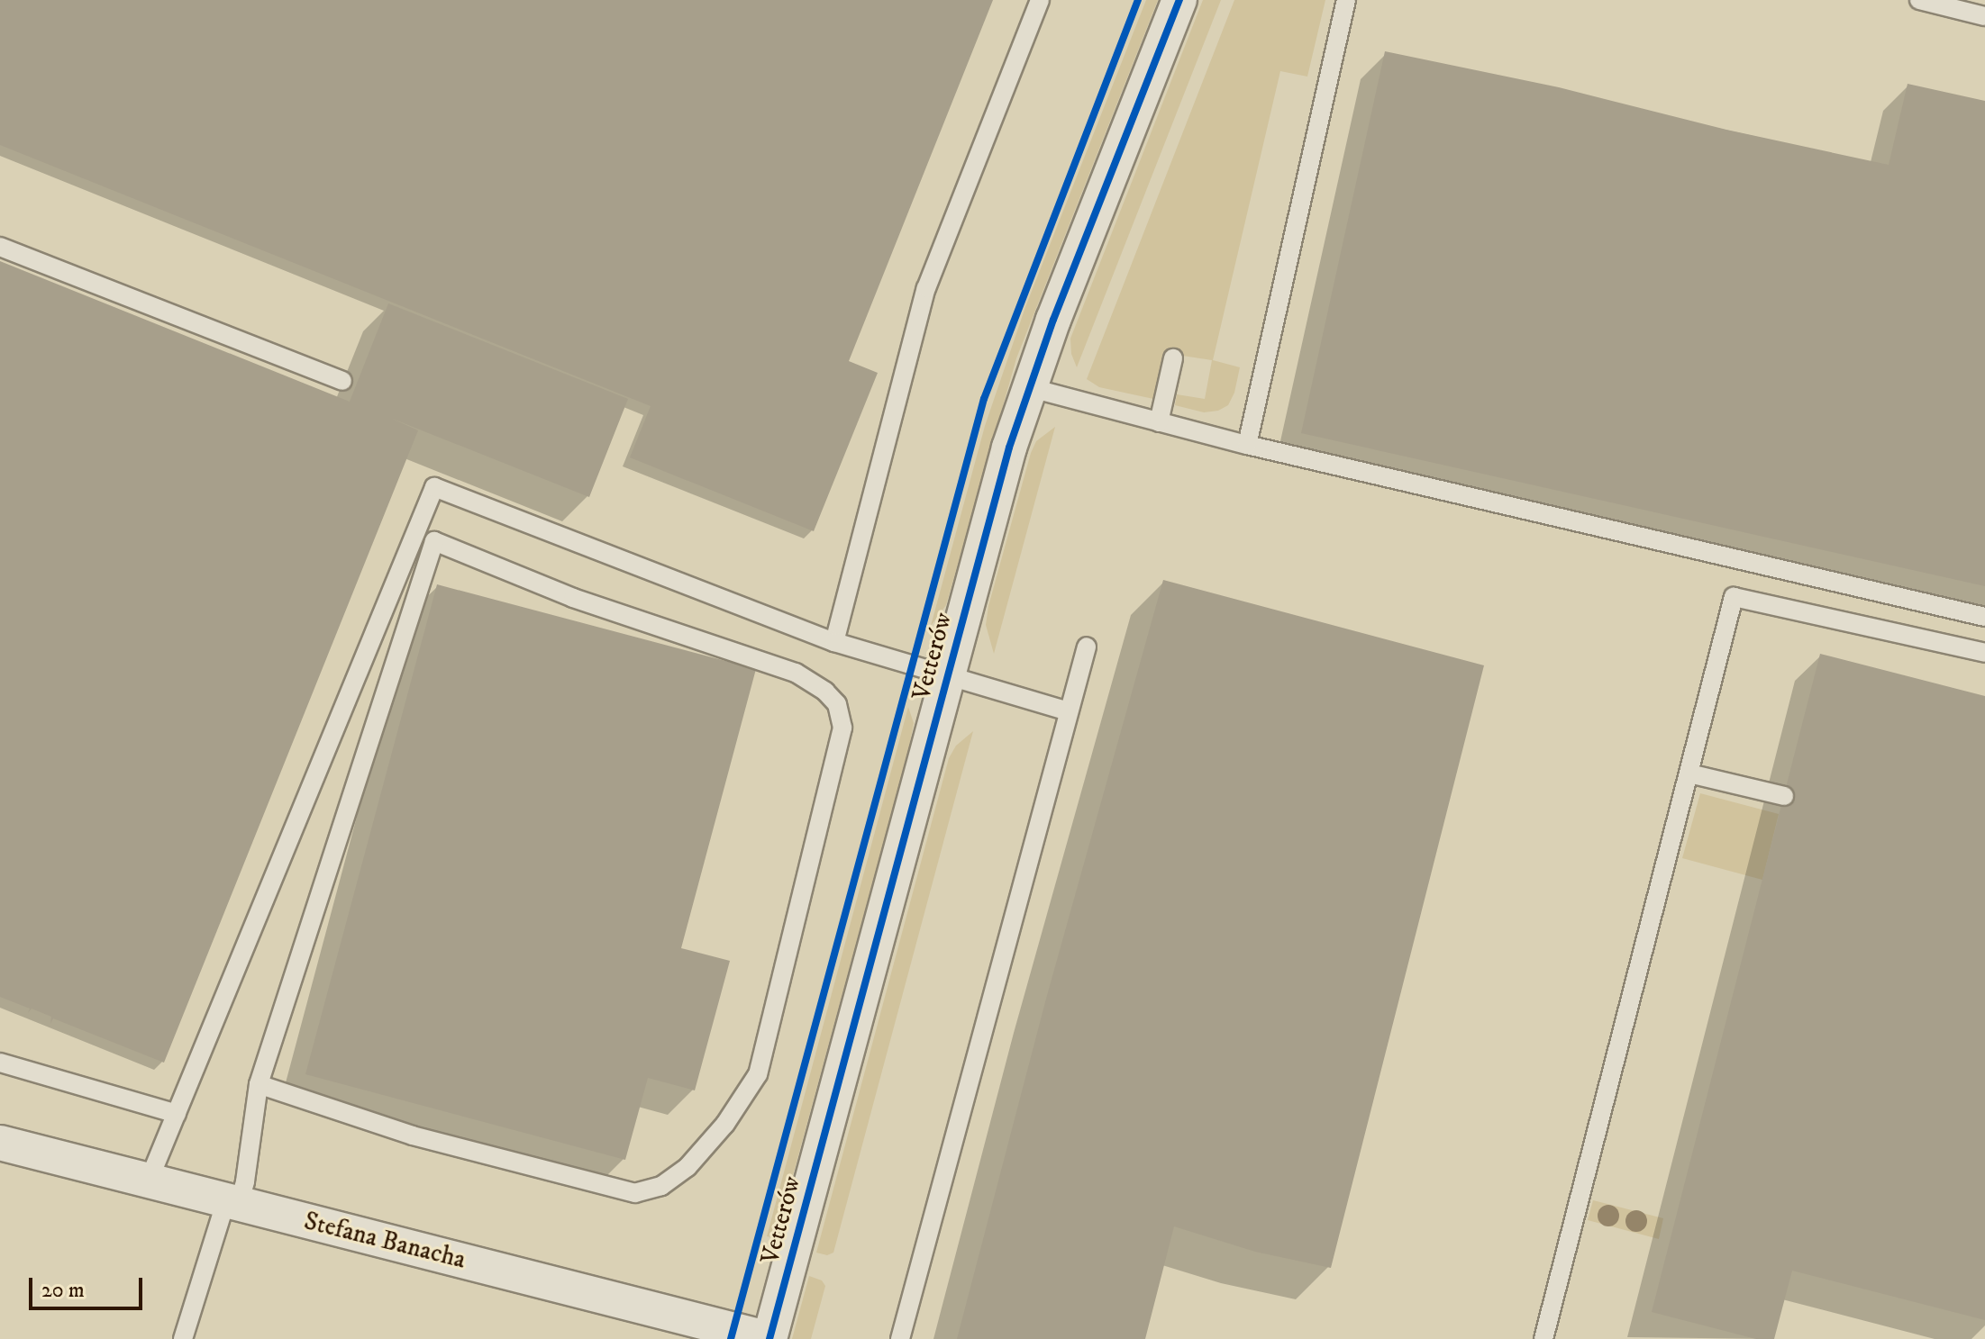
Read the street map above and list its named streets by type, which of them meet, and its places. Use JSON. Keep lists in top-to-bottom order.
{
  "streets": {
    "street": ["Vetterów", "Stefana Banacha"]
  },
  "crossings": [
    ["Vetterów", "Stefana Banacha"]
  ],
  "scale_bar": "20 m"
}
